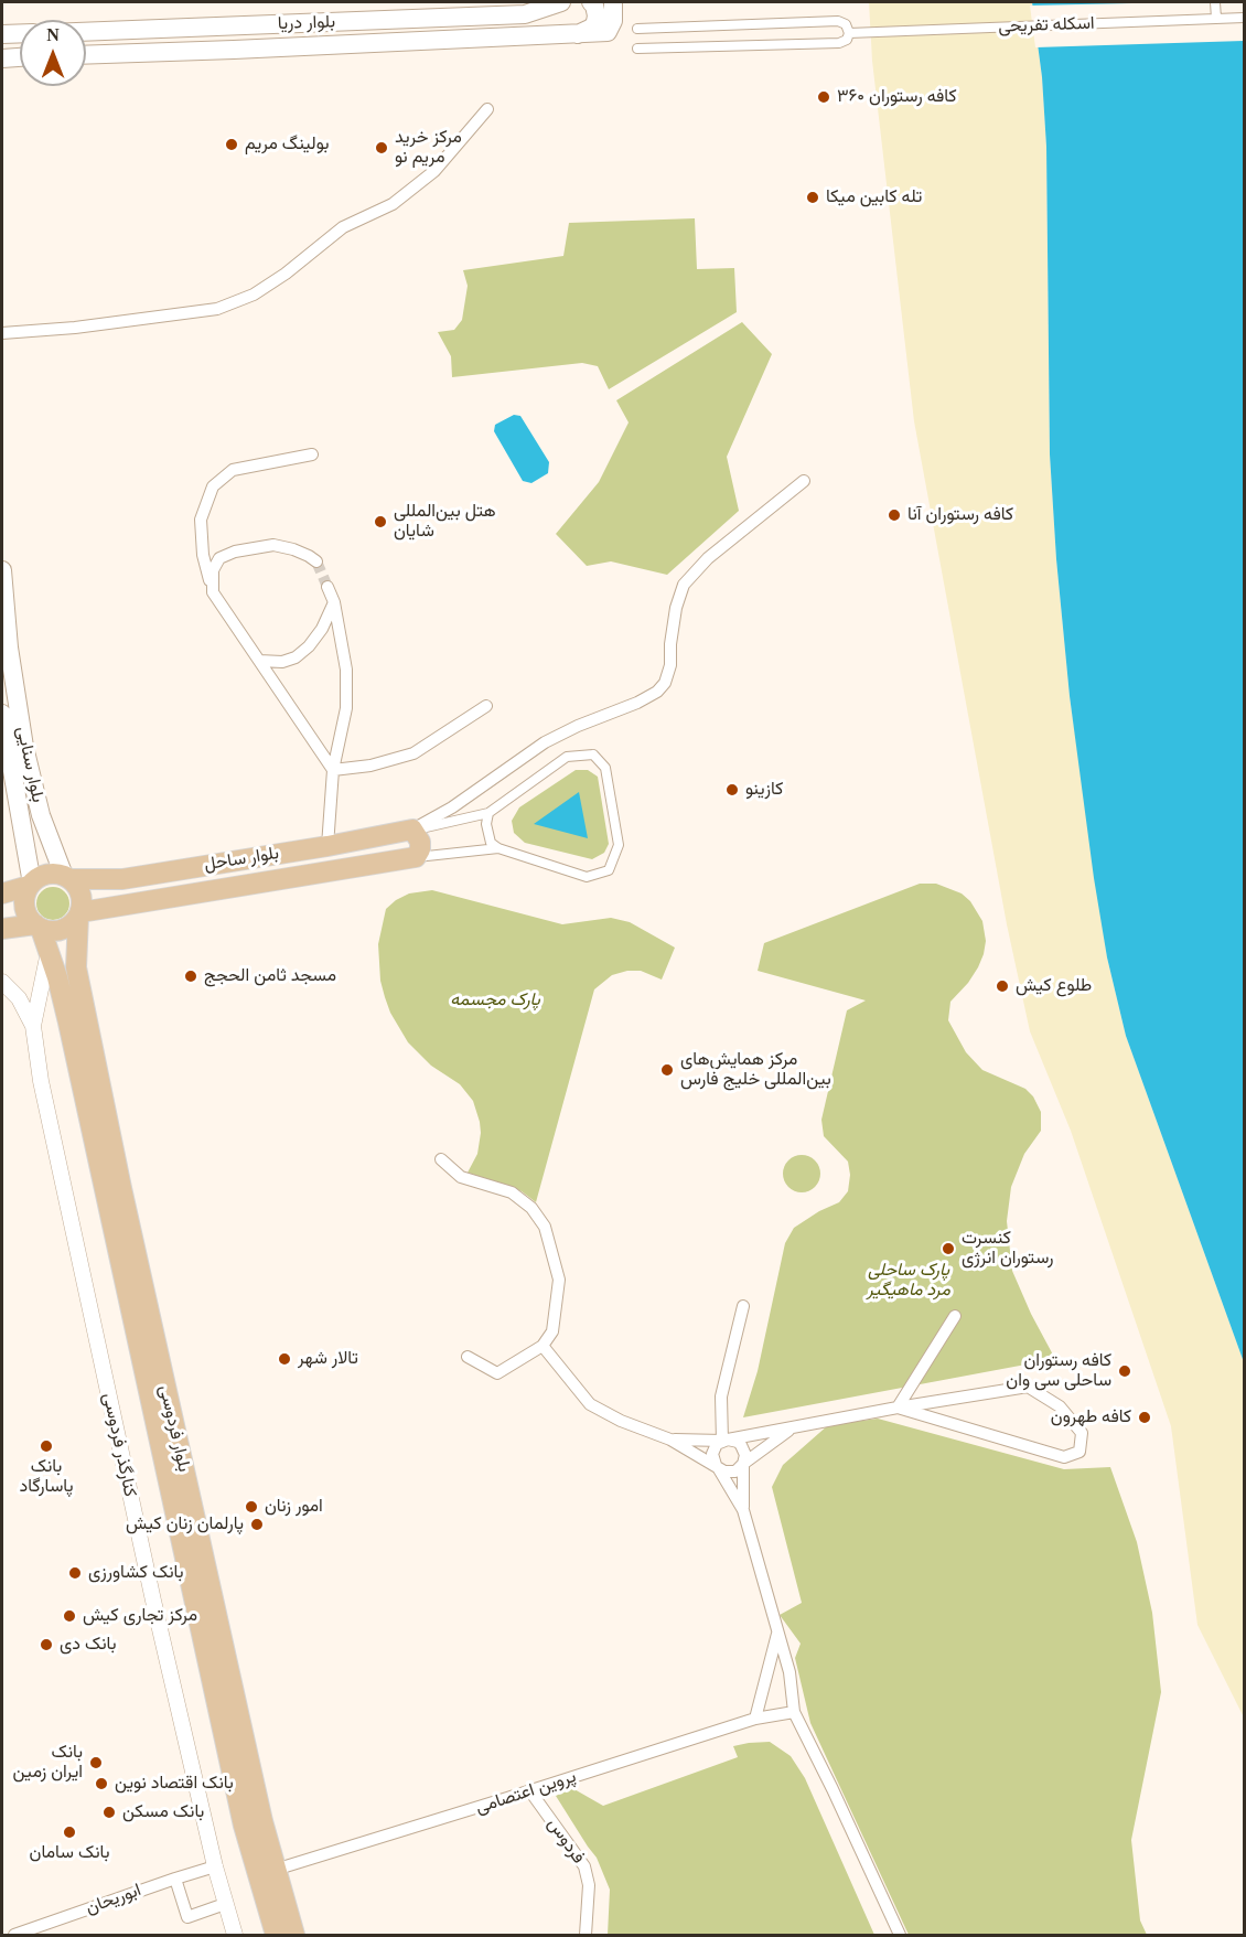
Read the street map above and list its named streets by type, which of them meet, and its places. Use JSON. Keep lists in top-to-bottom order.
{
  "streets": {
    "main road": [
      "بلوار دریا",
      "بلوار سنایی",
      "بلوار ساحل",
      "بلوار فردوسی"
    ],
    "street": [
      "اسکله تفریحی",
      "کنارگذر فردوسی",
      "پروین اعتصامی",
      "فردوس",
      "ابوریحان"
    ]
  },
  "crossings": [
    ["بلوار سنایی", "بلوار ساحل"],
    ["بلوار سنایی", "بلوار فردوسی"],
    ["بلوار ساحل", "بلوار فردوسی"],
    ["بلوار فردوسی", "کنارگذر فردوسی"],
    ["بلوار فردوسی", "پروین اعتصامی"],
    ["کنارگذر فردوسی", "ابوریحان"],
    ["پروین اعتصامی", "فردوس"]
  ],
  "parks": ["پارک مجسمه", "پارک ساحلی مرد ماهیگیر"],
  "places": [
    "کافه رستوران ۳۶۰",
    "بولینگ مریم",
    "مرکز خرید مریم نو",
    "تله کابین میکا",
    "کافه رستوران آنا",
    "هتل بین‌المللی شایان",
    "کازینو",
    "مسجد ثامن الحجج",
    "طلوع کیش",
    "مرکز همایش‌های بین‌المللی خلیج فارس",
    "کنسرت رستوران انرژی",
    "تالار شهر",
    "کافه رستوران ساحلی سی وان",
    "کافه طهرون",
    "بانک پاسارگاد",
    "امور زنان",
    "پارلمان زنان کیش",
    "بانک کشاورزی",
    "مرکز تجاری کیش",
    "بانک دی",
    "بانک ایران زمین",
    "بانک اقتصاد نوین",
    "بانک مسکن",
    "بانک سامان"
  ],
  "north": "top"
}
